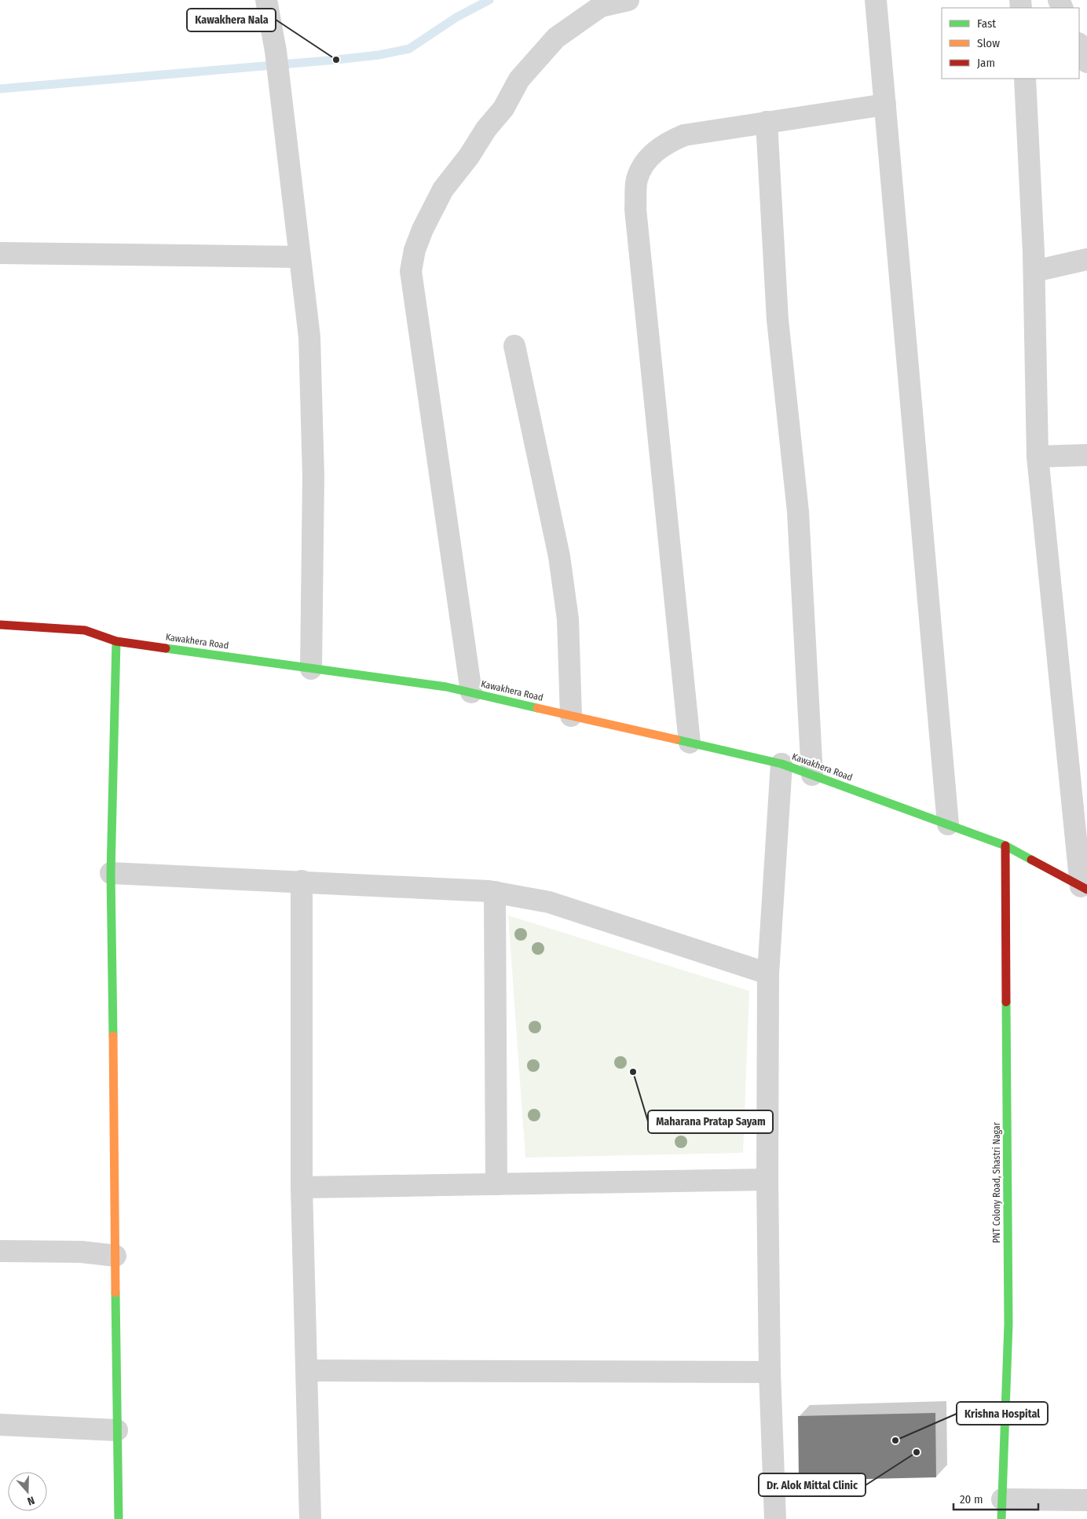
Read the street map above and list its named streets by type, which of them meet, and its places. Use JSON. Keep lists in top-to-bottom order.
{
  "streets": {
    "street": ["Kawakhera Road", "PNT Colony Road, Shastri Nagar"]
  },
  "crossings": [
    ["Kawakhera Road", "PNT Colony Road, Shastri Nagar"]
  ],
  "places": [
    "Kawakhera Nala",
    "Maharana Pratap Sayam",
    "Krishna Hospital",
    "Dr. Alok Mittal Clinic"
  ],
  "legend": ["Fast", "Slow", "Jam"],
  "scale_bar": "20 m",
  "north": "bottom"
}
